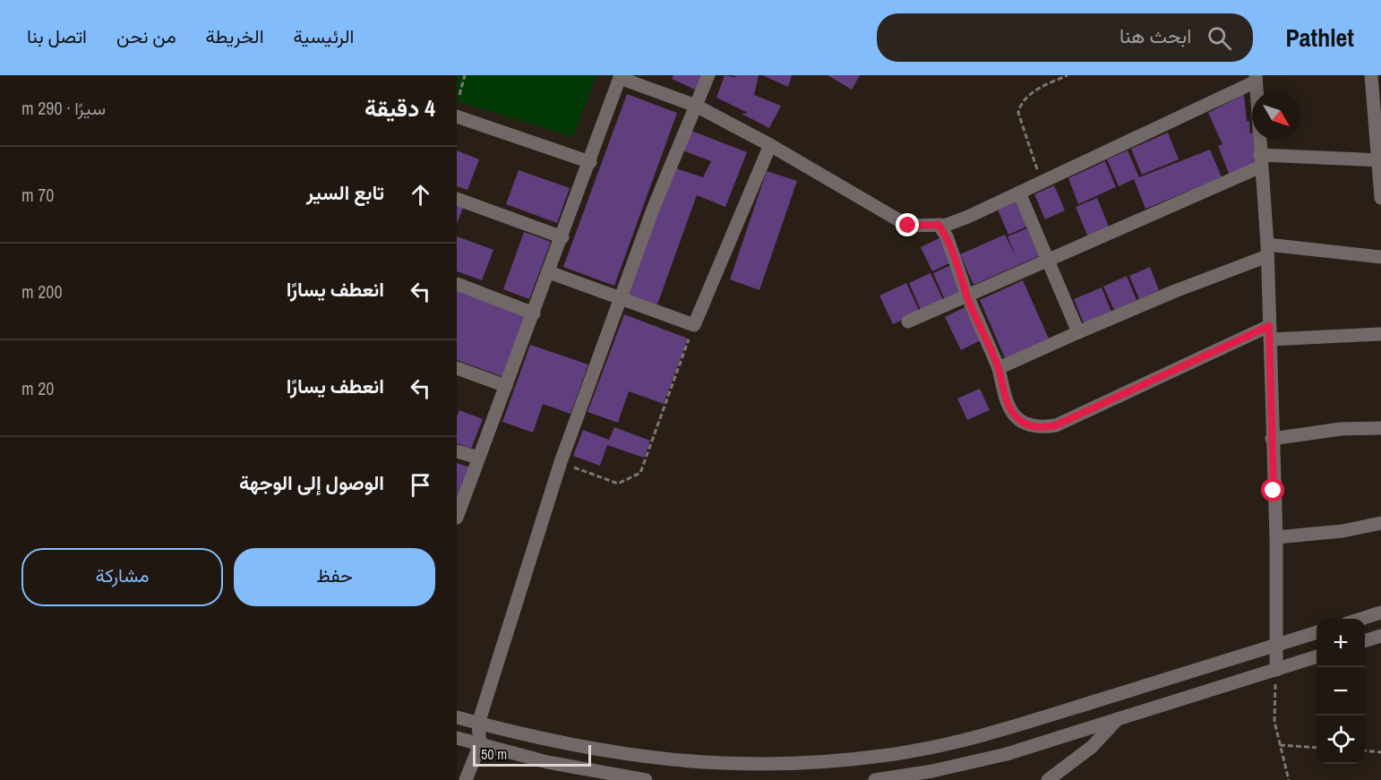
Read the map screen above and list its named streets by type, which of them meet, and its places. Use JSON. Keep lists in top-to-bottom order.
{
  "scale_bar": "50 m",
  "north": "bottom right",
  "page": {
    "header": "Pathlet",
    "search": "ابحث هنا",
    "nav": [
      "الرئيسية",
      "الخريطة",
      "من نحن",
      "اتصل بنا"
    ],
    "heading": ["4 دقيقة", "سيرًا · 290 m"],
    "list": [
      ["تابع السير", "70 m"],
      ["انعطف يسارًا", "200 m"],
      ["انعطف يسارًا", "20 m"],
      "الوصول إلى الوجهة"
    ],
    "buttons": ["حفظ", "مشاركة"],
    "map_buttons": ["+", "−"],
    "scale": "50 m"
  }
}
